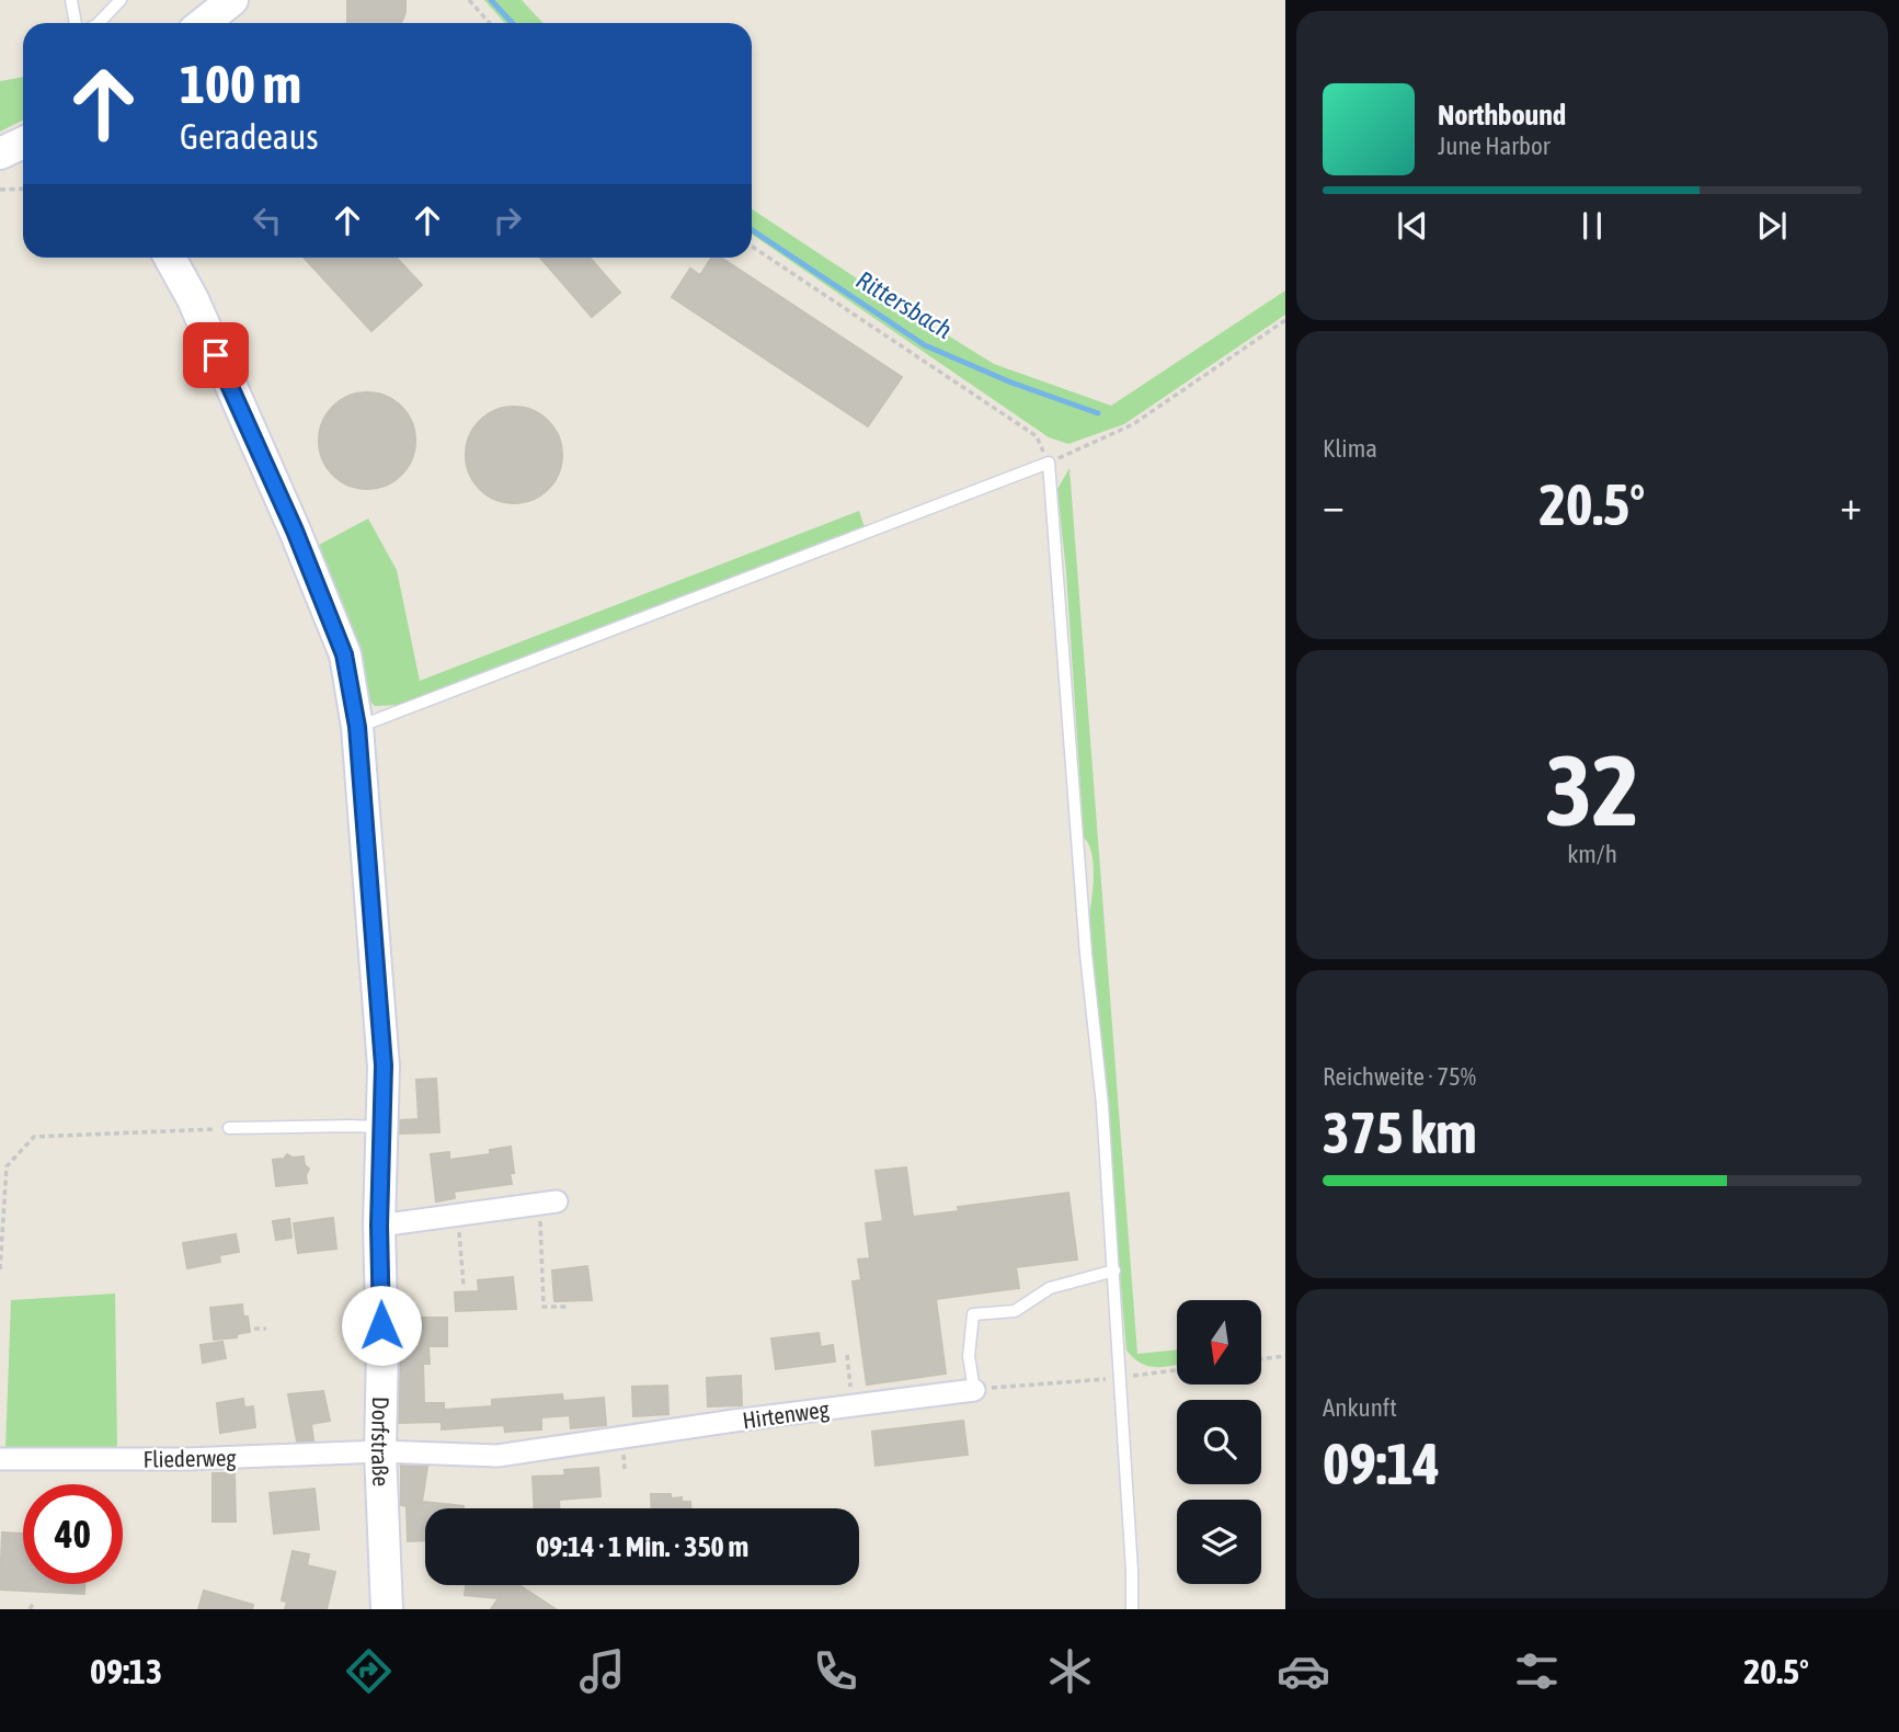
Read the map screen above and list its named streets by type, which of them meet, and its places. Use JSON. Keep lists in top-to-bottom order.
{
  "streets": {
    "street": ["Hirtenweg", "Dorfstraße", "Fliederweg"]
  },
  "crossings": [
    ["Hirtenweg", "Dorfstraße"],
    ["Hirtenweg", "Fliederweg"],
    ["Dorfstraße", "Fliederweg"]
  ],
  "water": ["Rittersbach"],
  "north": "bottom",
  "page": {
    "turn": ["100 m", "Geradeaus"],
    "song": ["Northbound", "June Harbor"],
    "tile": [
      "Klima",
      ["32", "km/h"],
      ["Reichweite · 75%", "375 km"],
      ["Ankunft", "09:14"]
    ],
    "heat": ["−", "20.5°", "+"],
    "limit": "40",
    "trip": "09:14 · 1 Min. · 350 m",
    "tabs": ["09:13", "20.5°"]
  }
}
